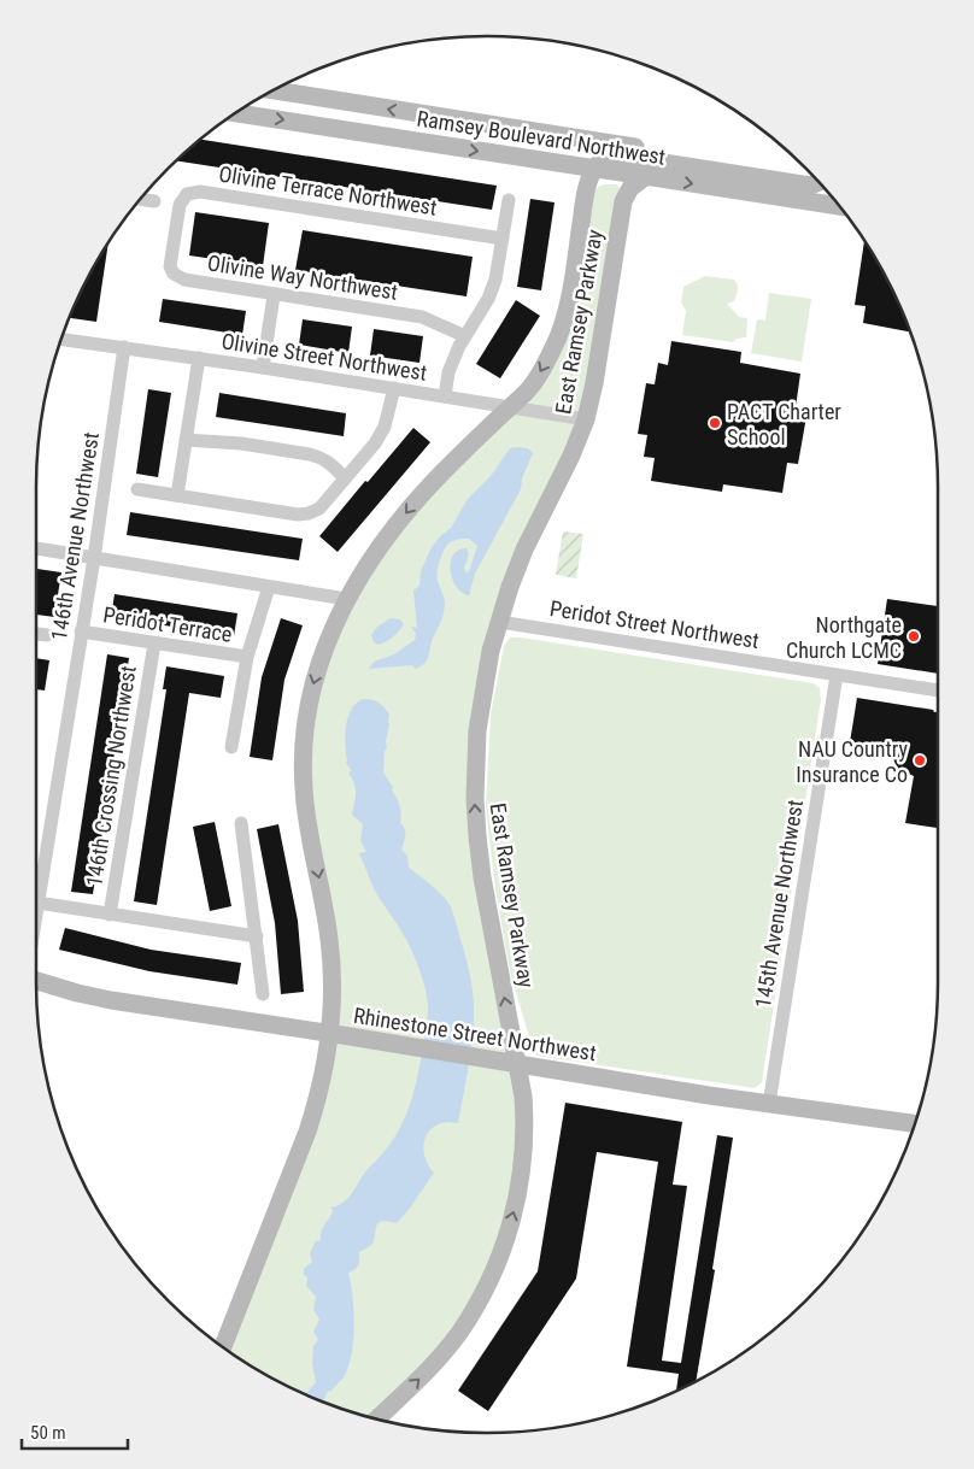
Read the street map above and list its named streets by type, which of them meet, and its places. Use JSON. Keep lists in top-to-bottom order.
{
  "streets": {
    "street": [
      "Ramsey Boulevard Northwest",
      "Olivine Terrace Northwest",
      "Olivine Way Northwest",
      "East Ramsey Parkway",
      "Olivine Street Northwest",
      "146th Avenue Northwest",
      "Peridot Terrace",
      "Peridot Street Northwest",
      "146th Crossing Northwest",
      "145th Avenue Northwest",
      "Rhinestone Street Northwest"
    ]
  },
  "crossings": [
    ["Ramsey Boulevard Northwest", "East Ramsey Parkway"],
    ["Olivine Terrace Northwest", "Olivine Way Northwest"],
    ["East Ramsey Parkway", "Olivine Street Northwest"],
    ["East Ramsey Parkway", "Peridot Street Northwest"],
    ["East Ramsey Parkway", "Rhinestone Street Northwest"],
    ["Olivine Street Northwest", "146th Avenue Northwest"],
    ["146th Avenue Northwest", "Peridot Terrace"],
    ["Peridot Terrace", "146th Crossing Northwest"],
    ["Peridot Street Northwest", "145th Avenue Northwest"],
    ["145th Avenue Northwest", "Rhinestone Street Northwest"]
  ],
  "places": ["PACT Charter School", "Northgate Church LCMC", "NAU Country Insurance Co"],
  "scale_bar": "50 m"
}
